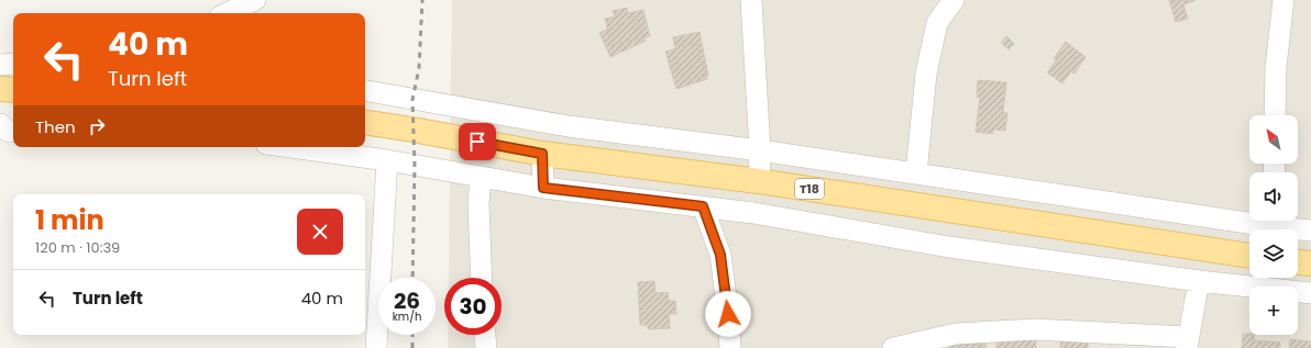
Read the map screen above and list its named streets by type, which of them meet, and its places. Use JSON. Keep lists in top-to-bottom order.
{
  "streets": {
    "main road": ["T18"]
  },
  "north": "top left",
  "page": {
    "turn": ["40 m", "Turn left"],
    "then": "Then",
    "map_buttons": "+",
    "heading": ["1 min", "120 m · 10:39"],
    "list": [
      {
        "name": "Turn left",
        "value": "40 m"
      }
    ],
    "speed": "26 km/h",
    "limit": "30"
  }
}
